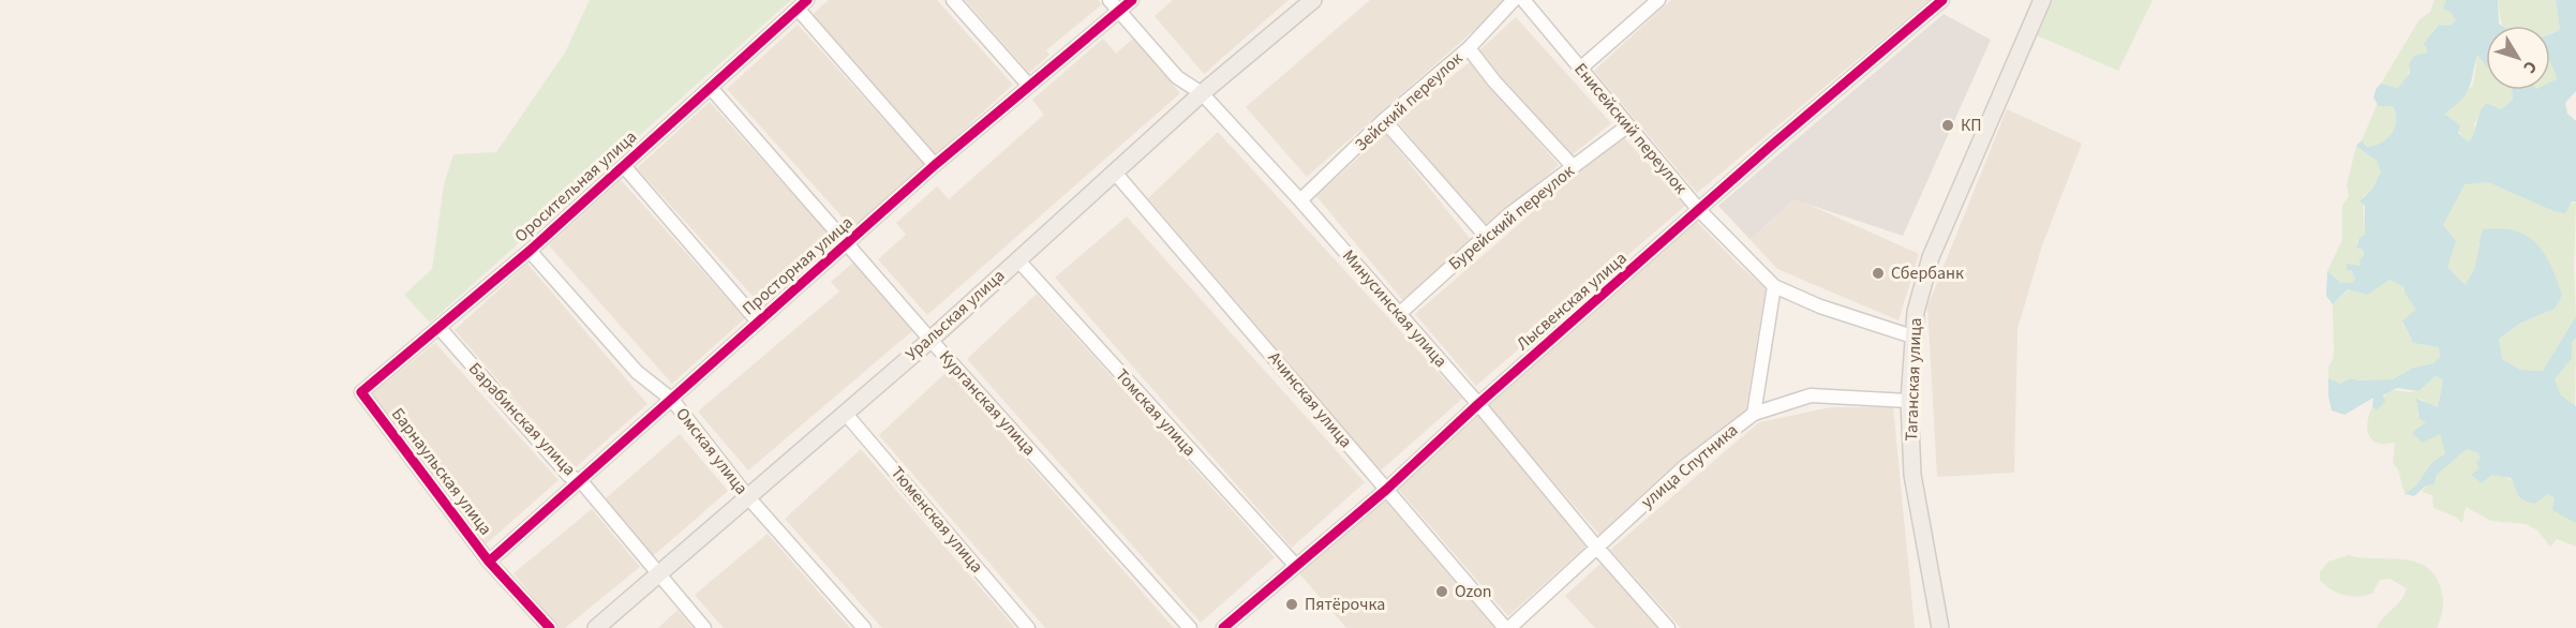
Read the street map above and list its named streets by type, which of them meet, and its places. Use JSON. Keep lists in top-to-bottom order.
{
  "streets": {
    "main road": ["Уральская улица", "Таганская улица"],
    "street": [
      "Зейский переулок",
      "Енисейский переулок",
      "Оросительная улица",
      "Бурейский переулок",
      "Просторная улица",
      "Лысвенская улица",
      "Минусинская улица",
      "Ачинская улица",
      "Курганская улица",
      "Томская улица",
      "Барабинская улица",
      "Омская улица",
      "улица Спутника",
      "Барнаульская улица",
      "Тюменская улица"
    ]
  },
  "crossings": [
    ["Зейский переулок", "Минусинская улица"],
    ["Енисейский переулок", "Бурейский переулок"],
    ["Енисейский переулок", "Лысвенская улица"],
    ["Енисейский переулок", "Таганская улица"],
    ["Оросительная улица", "Курганская улица"],
    ["Оросительная улица", "Барабинская улица"],
    ["Оросительная улица", "Омская улица"],
    ["Оросительная улица", "Барнаульская улица"],
    ["Бурейский переулок", "Минусинская улица"],
    ["Просторная улица", "Минусинская улица"],
    ["Просторная улица", "Курганская улица"],
    ["Просторная улица", "Барабинская улица"],
    ["Просторная улица", "Омская улица"],
    ["Просторная улица", "Барнаульская улица"],
    ["Лысвенская улица", "Минусинская улица"],
    ["Лысвенская улица", "Ачинская улица"],
    ["Лысвенская улица", "Томская улица"],
    ["Минусинская улица", "Уральская улица"],
    ["Минусинская улица", "улица Спутника"],
    ["Уральская улица", "Ачинская улица"],
    ["Уральская улица", "Курганская улица"],
    ["Уральская улица", "Томская улица"],
    ["Уральская улица", "Барабинская улица"],
    ["Уральская улица", "Омская улица"],
    ["Уральская улица", "Тюменская улица"],
    ["Таганская улица", "улица Спутника"],
    ["Ачинская улица", "улица Спутника"]
  ],
  "places": [
    "КП",
    "Сбербанк",
    "Ozon",
    "Пятёрочка"
  ],
  "north": "bottom right"
}
